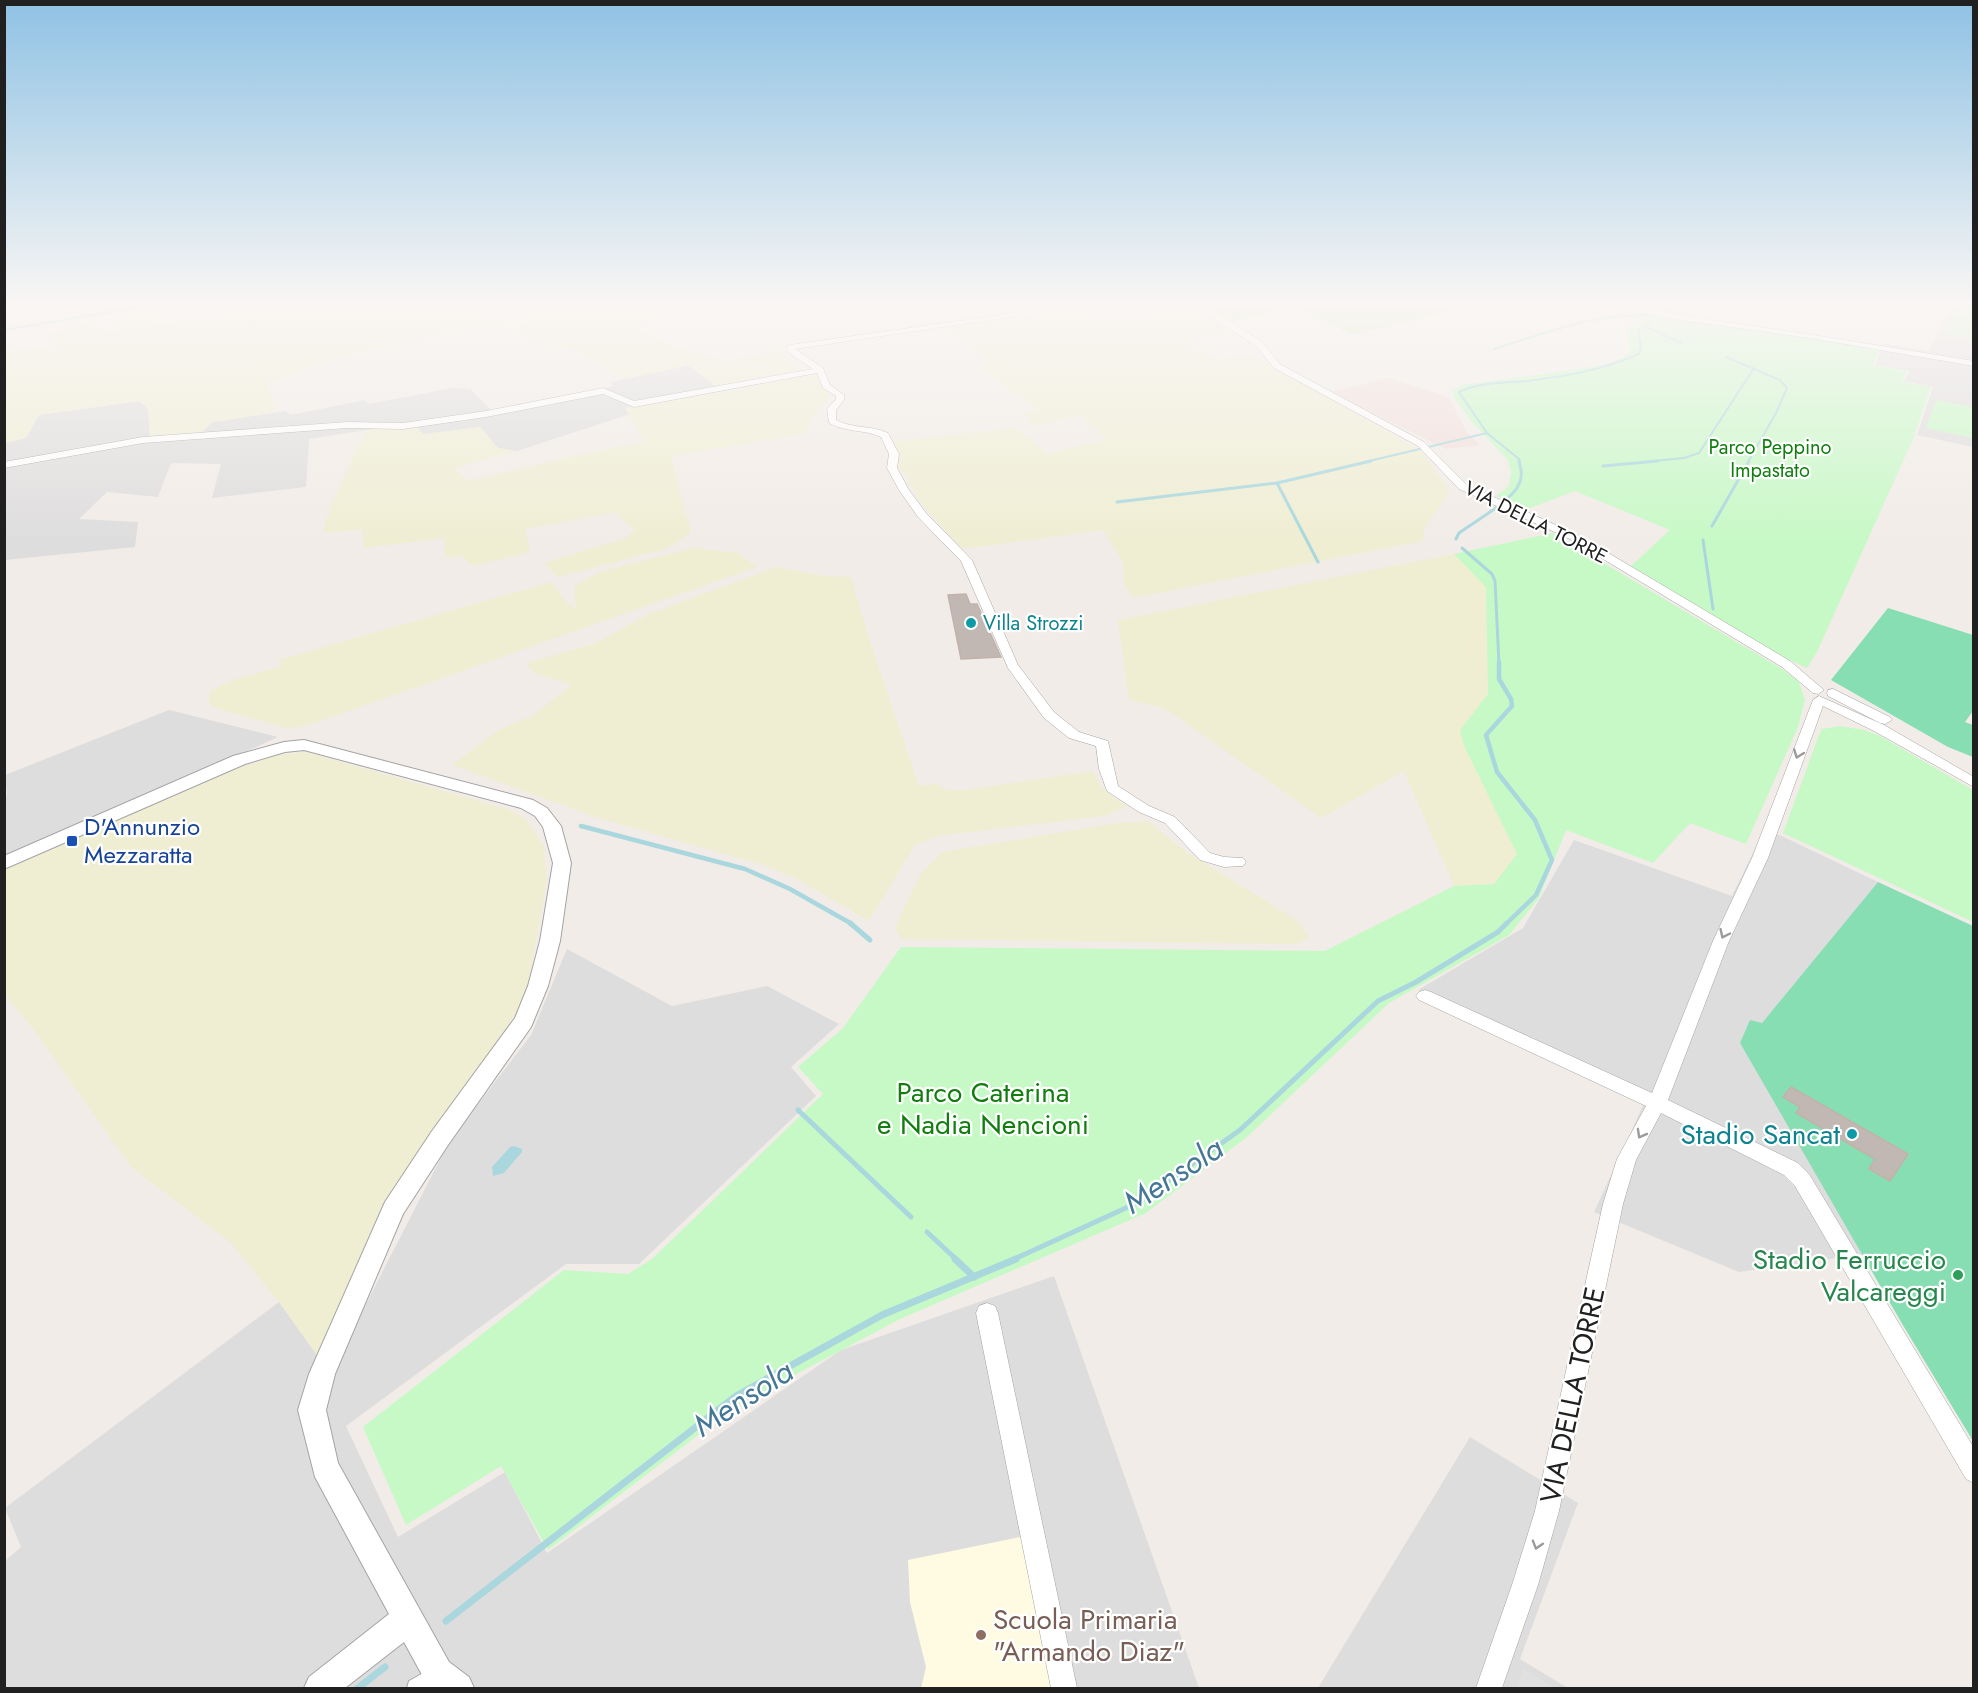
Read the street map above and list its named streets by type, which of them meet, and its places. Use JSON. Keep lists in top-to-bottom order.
{
  "streets": {
    "street": ["VIA DELLA TORRE"]
  },
  "one_way": ["VIA DELLA TORRE"],
  "water": ["Mensola"],
  "parks": ["Parco Peppino Impastato", "Parco Caterina e Nadia Nencioni"],
  "places": {
    "other": [
      "Villa Strozzi",
      "Stadio Sancat",
      "Stadio Ferruccio Valcareggi",
      "Scuola Primaria \"Armando Diaz\""
    ],
    "transit": ["D'Annunzio Mezzaratta"]
  }
}
